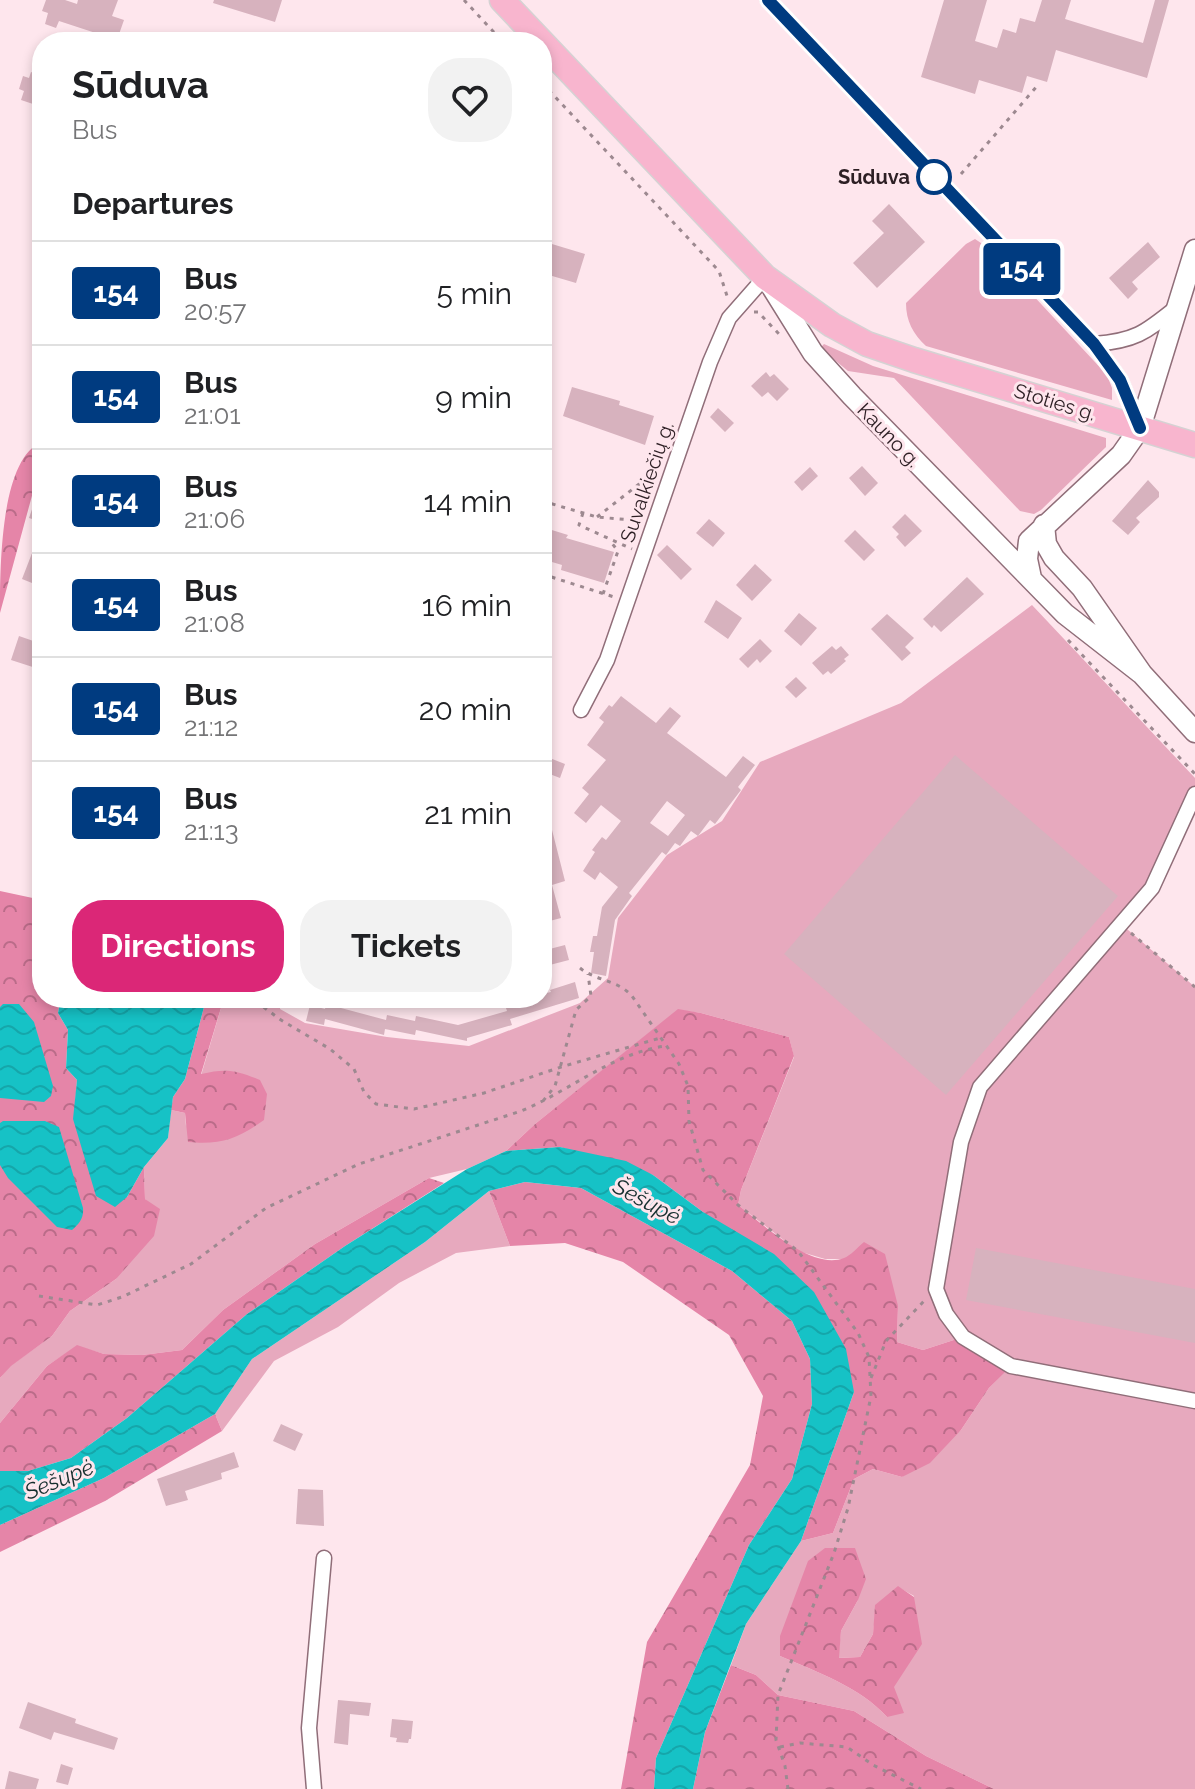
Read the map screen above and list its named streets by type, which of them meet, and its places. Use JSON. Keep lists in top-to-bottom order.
{
  "streets": {
    "main road": ["Stoties g.", "Kauno g."],
    "street": ["Suvalkiečių g."]
  },
  "crossings": [
    ["Stoties g.", "Kauno g."],
    ["Kauno g.", "Suvalkiečių g."]
  ],
  "water": ["Šešupė"],
  "places": ["Sūduva"],
  "lines": ["bus line 154"],
  "page": {
    "on_map": "154",
    "heading": [
      ["Sūduva", "Bus"],
      "Departures"
    ],
    "list": [
      {
        "mark": "154",
        "name": "Bus",
        "note": "20:57",
        "value": "5 min"
      },
      {
        "mark": "154",
        "name": "Bus",
        "note": "21:01",
        "value": "9 min"
      },
      {
        "mark": "154",
        "name": "Bus",
        "note": "21:06",
        "value": "14 min"
      },
      {
        "mark": "154",
        "name": "Bus",
        "note": "21:08",
        "value": "16 min"
      },
      {
        "mark": "154",
        "name": "Bus",
        "note": "21:12",
        "value": "20 min"
      },
      {
        "mark": "154",
        "name": "Bus",
        "note": "21:13",
        "value": "21 min"
      }
    ],
    "buttons": ["Directions", "Tickets"]
  }
}
